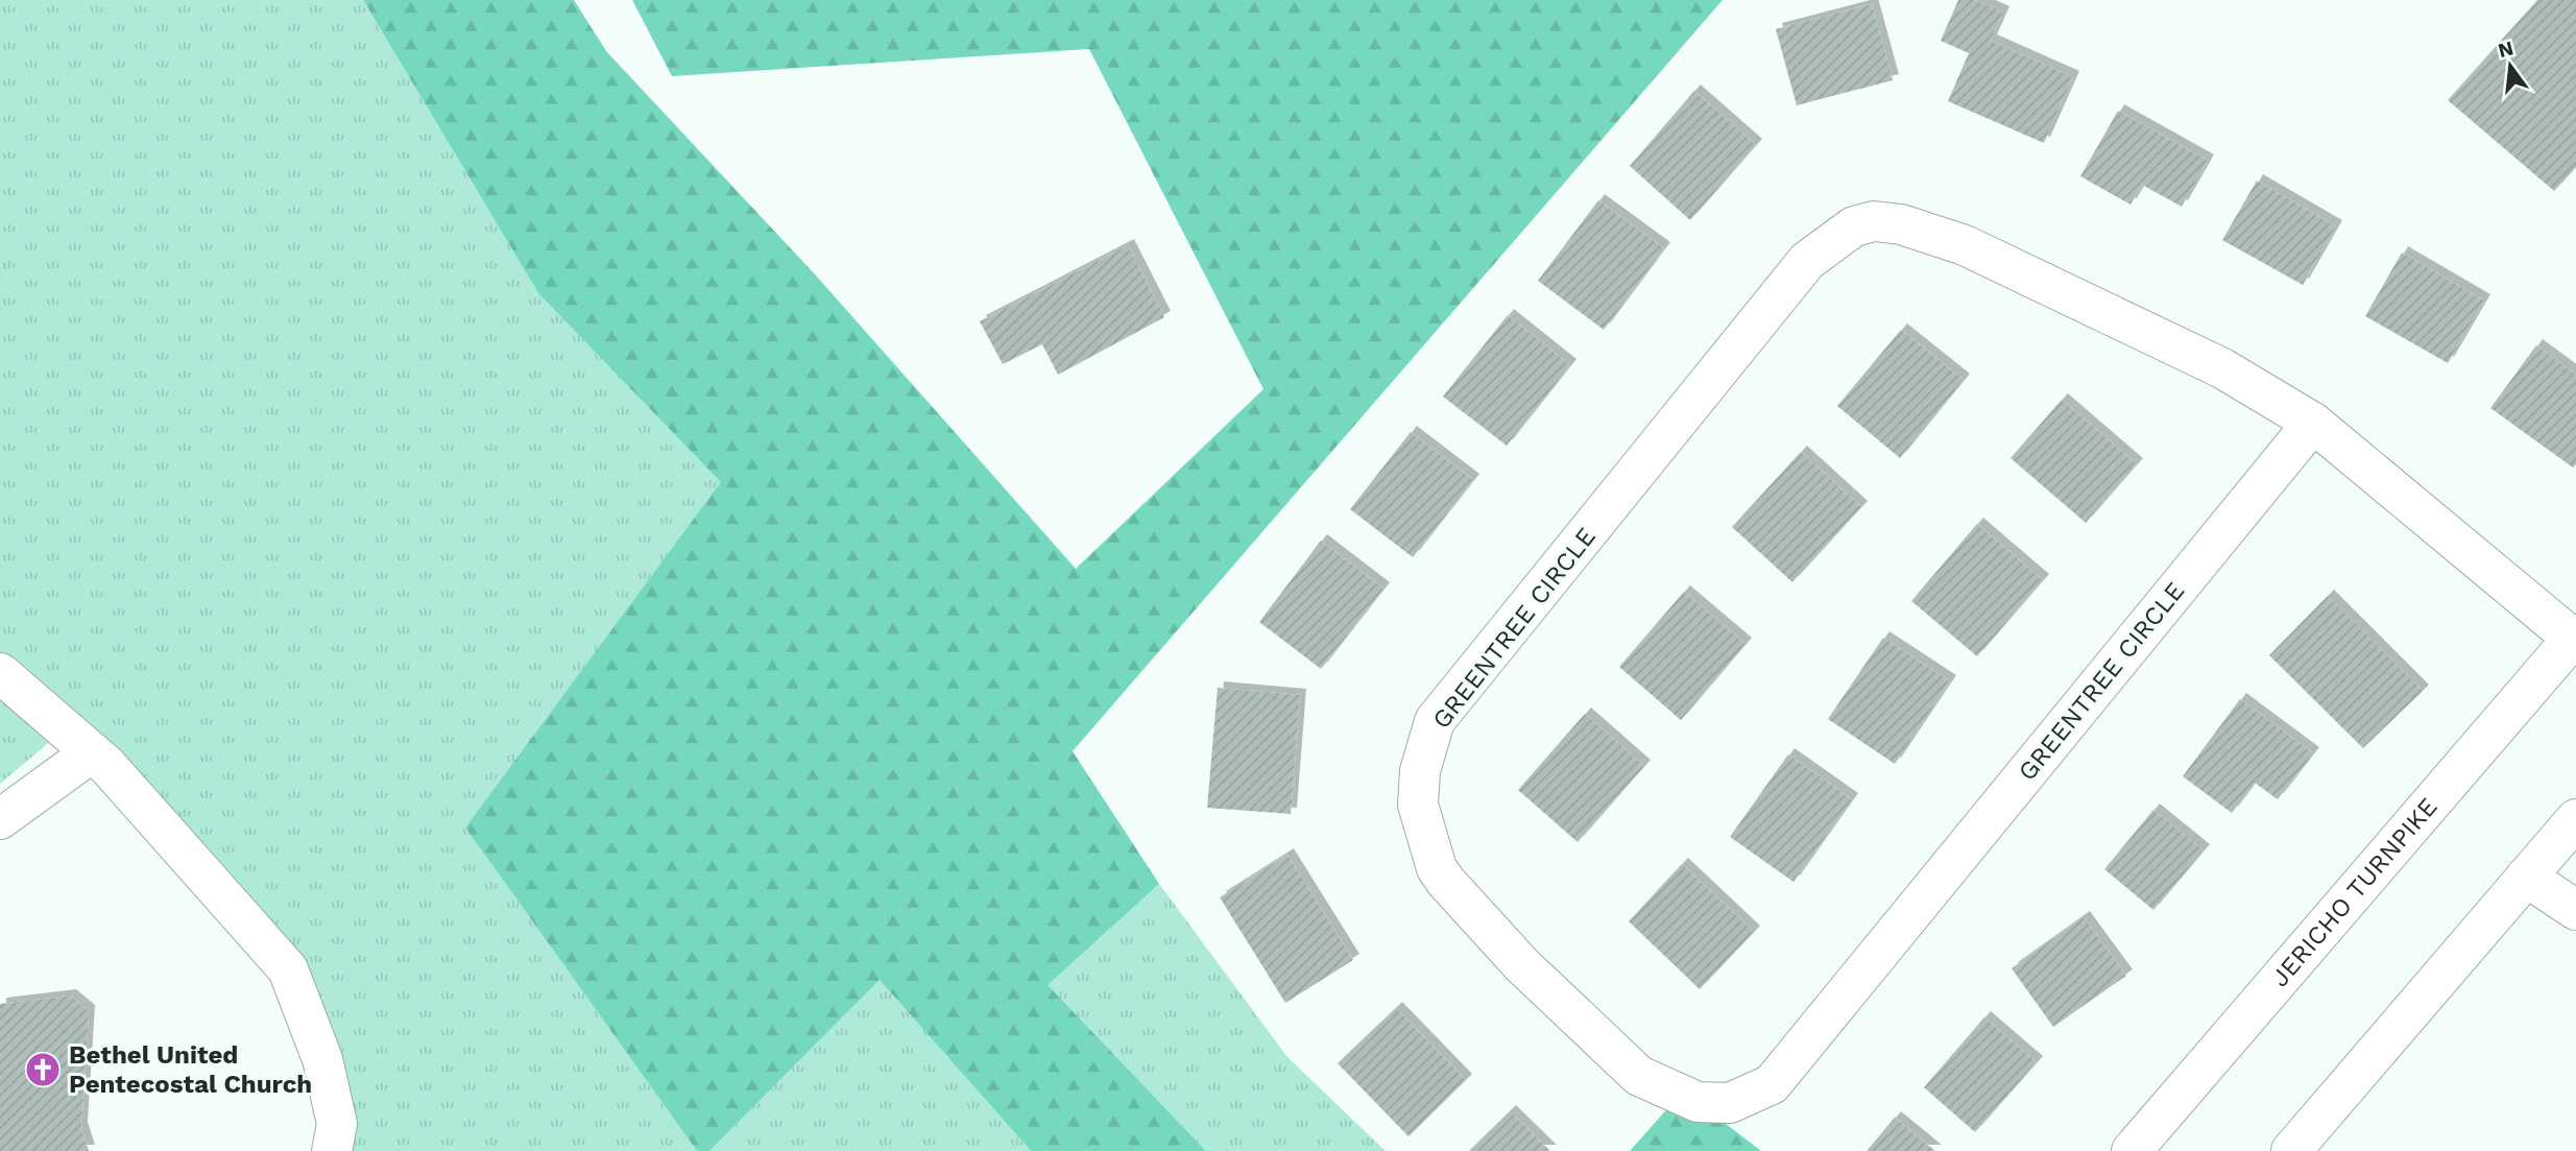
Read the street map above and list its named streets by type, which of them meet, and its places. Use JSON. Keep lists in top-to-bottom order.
{
  "streets": {
    "street": ["GREENTREE CIRCLE", "JERICHO TURNPIKE"]
  },
  "crossings": [
    ["GREENTREE CIRCLE", "JERICHO TURNPIKE"]
  ],
  "places": {
    "church": ["Bethel United Pentecostal Church"]
  },
  "north": "top"
}
